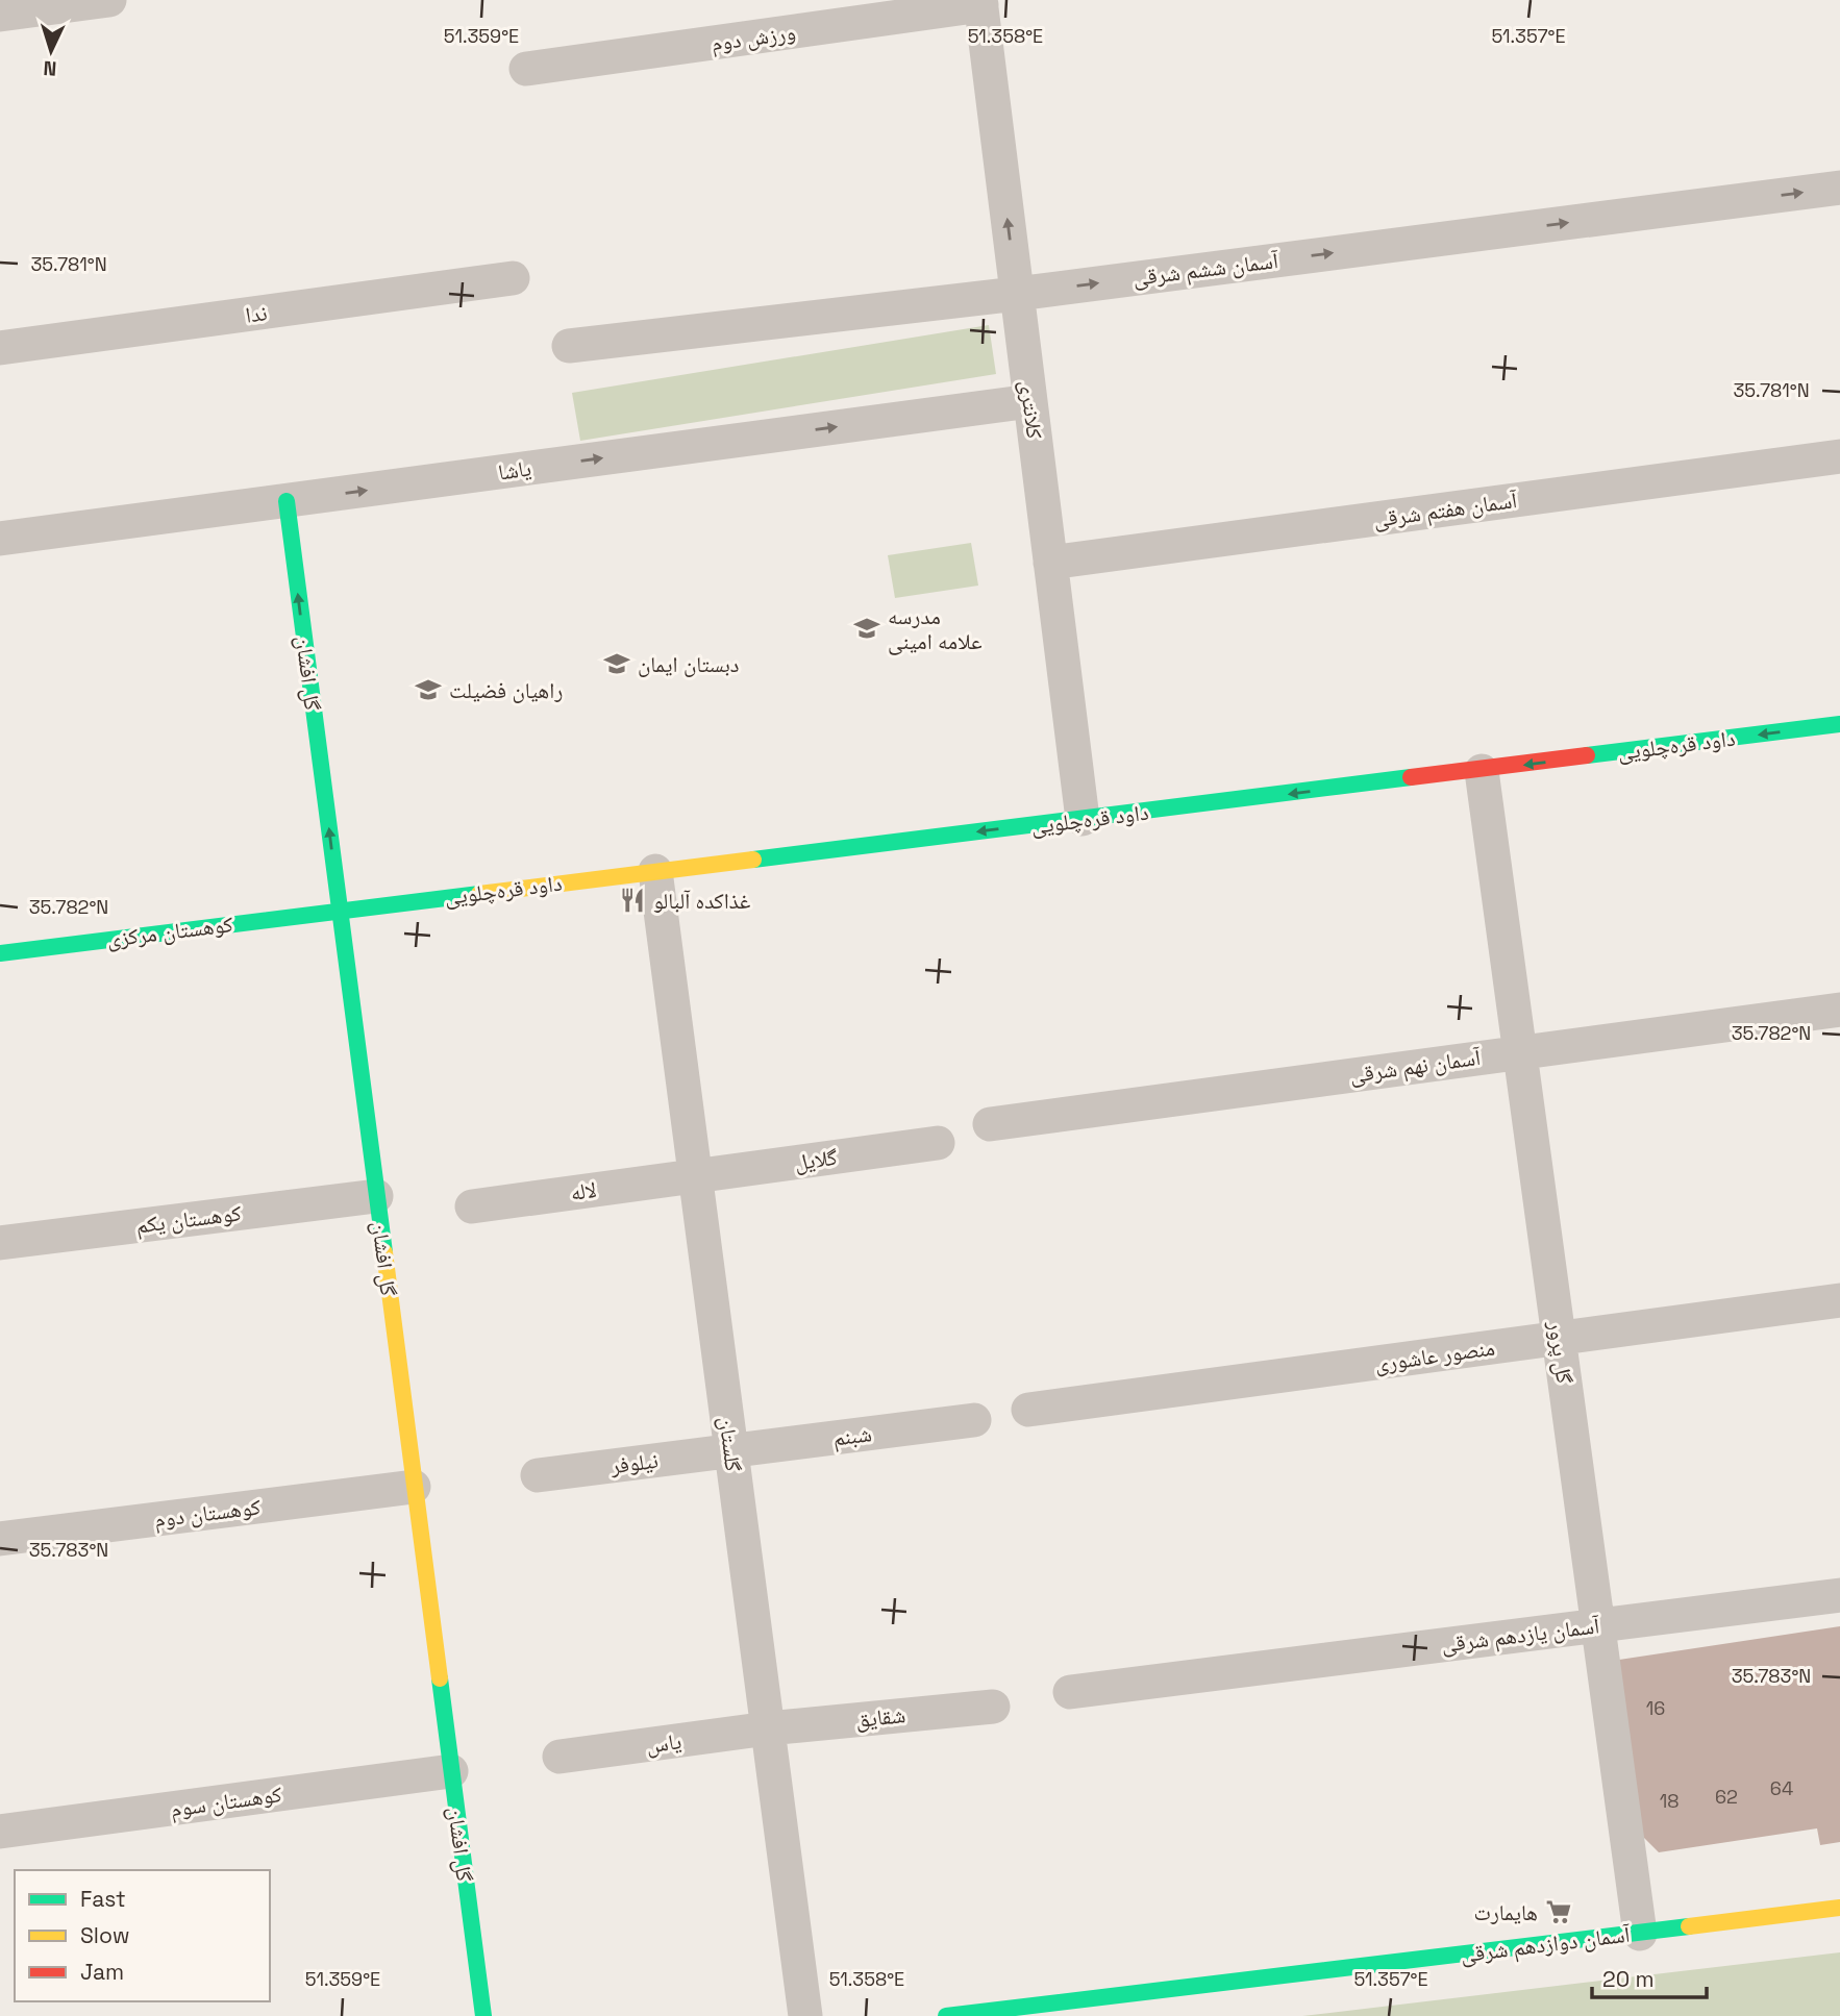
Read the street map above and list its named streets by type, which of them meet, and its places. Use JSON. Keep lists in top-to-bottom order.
{
  "streets": {
    "street": [
      "ورزش دوم",
      "آسمان ششم شرقی",
      "ندا",
      "کلانتری",
      "یاشا",
      "آسمان هفتم شرقی",
      "گل افشان",
      "داود قره‌چلویی",
      "کوهستان مرکزی",
      "آسمان نهم شرقی",
      "گلایل",
      "لاله",
      "کوهستان یکم",
      "گل پرور",
      "منصور عاشوری",
      "شبنم",
      "گلستان",
      "نیلوفر",
      "کوهستان دوم",
      "آسمان یازدهم شرقی",
      "شقایق",
      "یاس",
      "کوهستان سوم",
      "آسمان دوازدهم شرقی"
    ]
  },
  "crossings": [
    ["ورزش دوم", "کلانتری"],
    ["آسمان ششم شرقی", "کلانتری"],
    ["کلانتری", "یاشا"],
    ["کلانتری", "آسمان هفتم شرقی"],
    ["کلانتری", "داود قره‌چلویی"],
    ["یاشا", "گل افشان"],
    ["گل افشان", "داود قره‌چلویی"],
    ["گل افشان", "کوهستان مرکزی"],
    ["گل افشان", "کوهستان یکم"],
    ["گل افشان", "کوهستان دوم"],
    ["گل افشان", "کوهستان سوم"],
    ["داود قره‌چلویی", "کوهستان مرکزی"],
    ["داود قره‌چلویی", "گل پرور"],
    ["داود قره‌چلویی", "گلستان"],
    ["آسمان نهم شرقی", "گل پرور"],
    ["گلایل", "لاله"],
    ["گلایل", "گلستان"],
    ["لاله", "گلستان"],
    ["گل پرور", "منصور عاشوری"],
    ["گل پرور", "آسمان یازدهم شرقی"],
    ["گل پرور", "آسمان دوازدهم شرقی"],
    ["شبنم", "گلستان"],
    ["شبنم", "نیلوفر"],
    ["گلستان", "نیلوفر"],
    ["گلستان", "شقایق"],
    ["گلستان", "یاس"],
    ["شقایق", "یاس"]
  ],
  "one_way": [
    "آسمان ششم شرقی",
    "کلانتری",
    "یاشا",
    "داود قره‌چلویی"
  ],
  "places": {
    "school or university": ["مدرسه علامه امینی", "دبستان ایمان", "راهیان فضیلت"],
    "restaurant": ["غذاکده آلبالو"],
    "supermarket": ["هایمارت"]
  },
  "house_numbers": [
    "16",
    "64",
    "62",
    "18"
  ],
  "legend": ["Fast", "Slow", "Jam"],
  "scale_bar": "20 m",
  "north": "bottom",
  "coordinates": [
    "51.359°E",
    "51.358°E",
    "51.357°E",
    "35.781°N",
    "35.782°N",
    "35.783°N"
  ]
}
